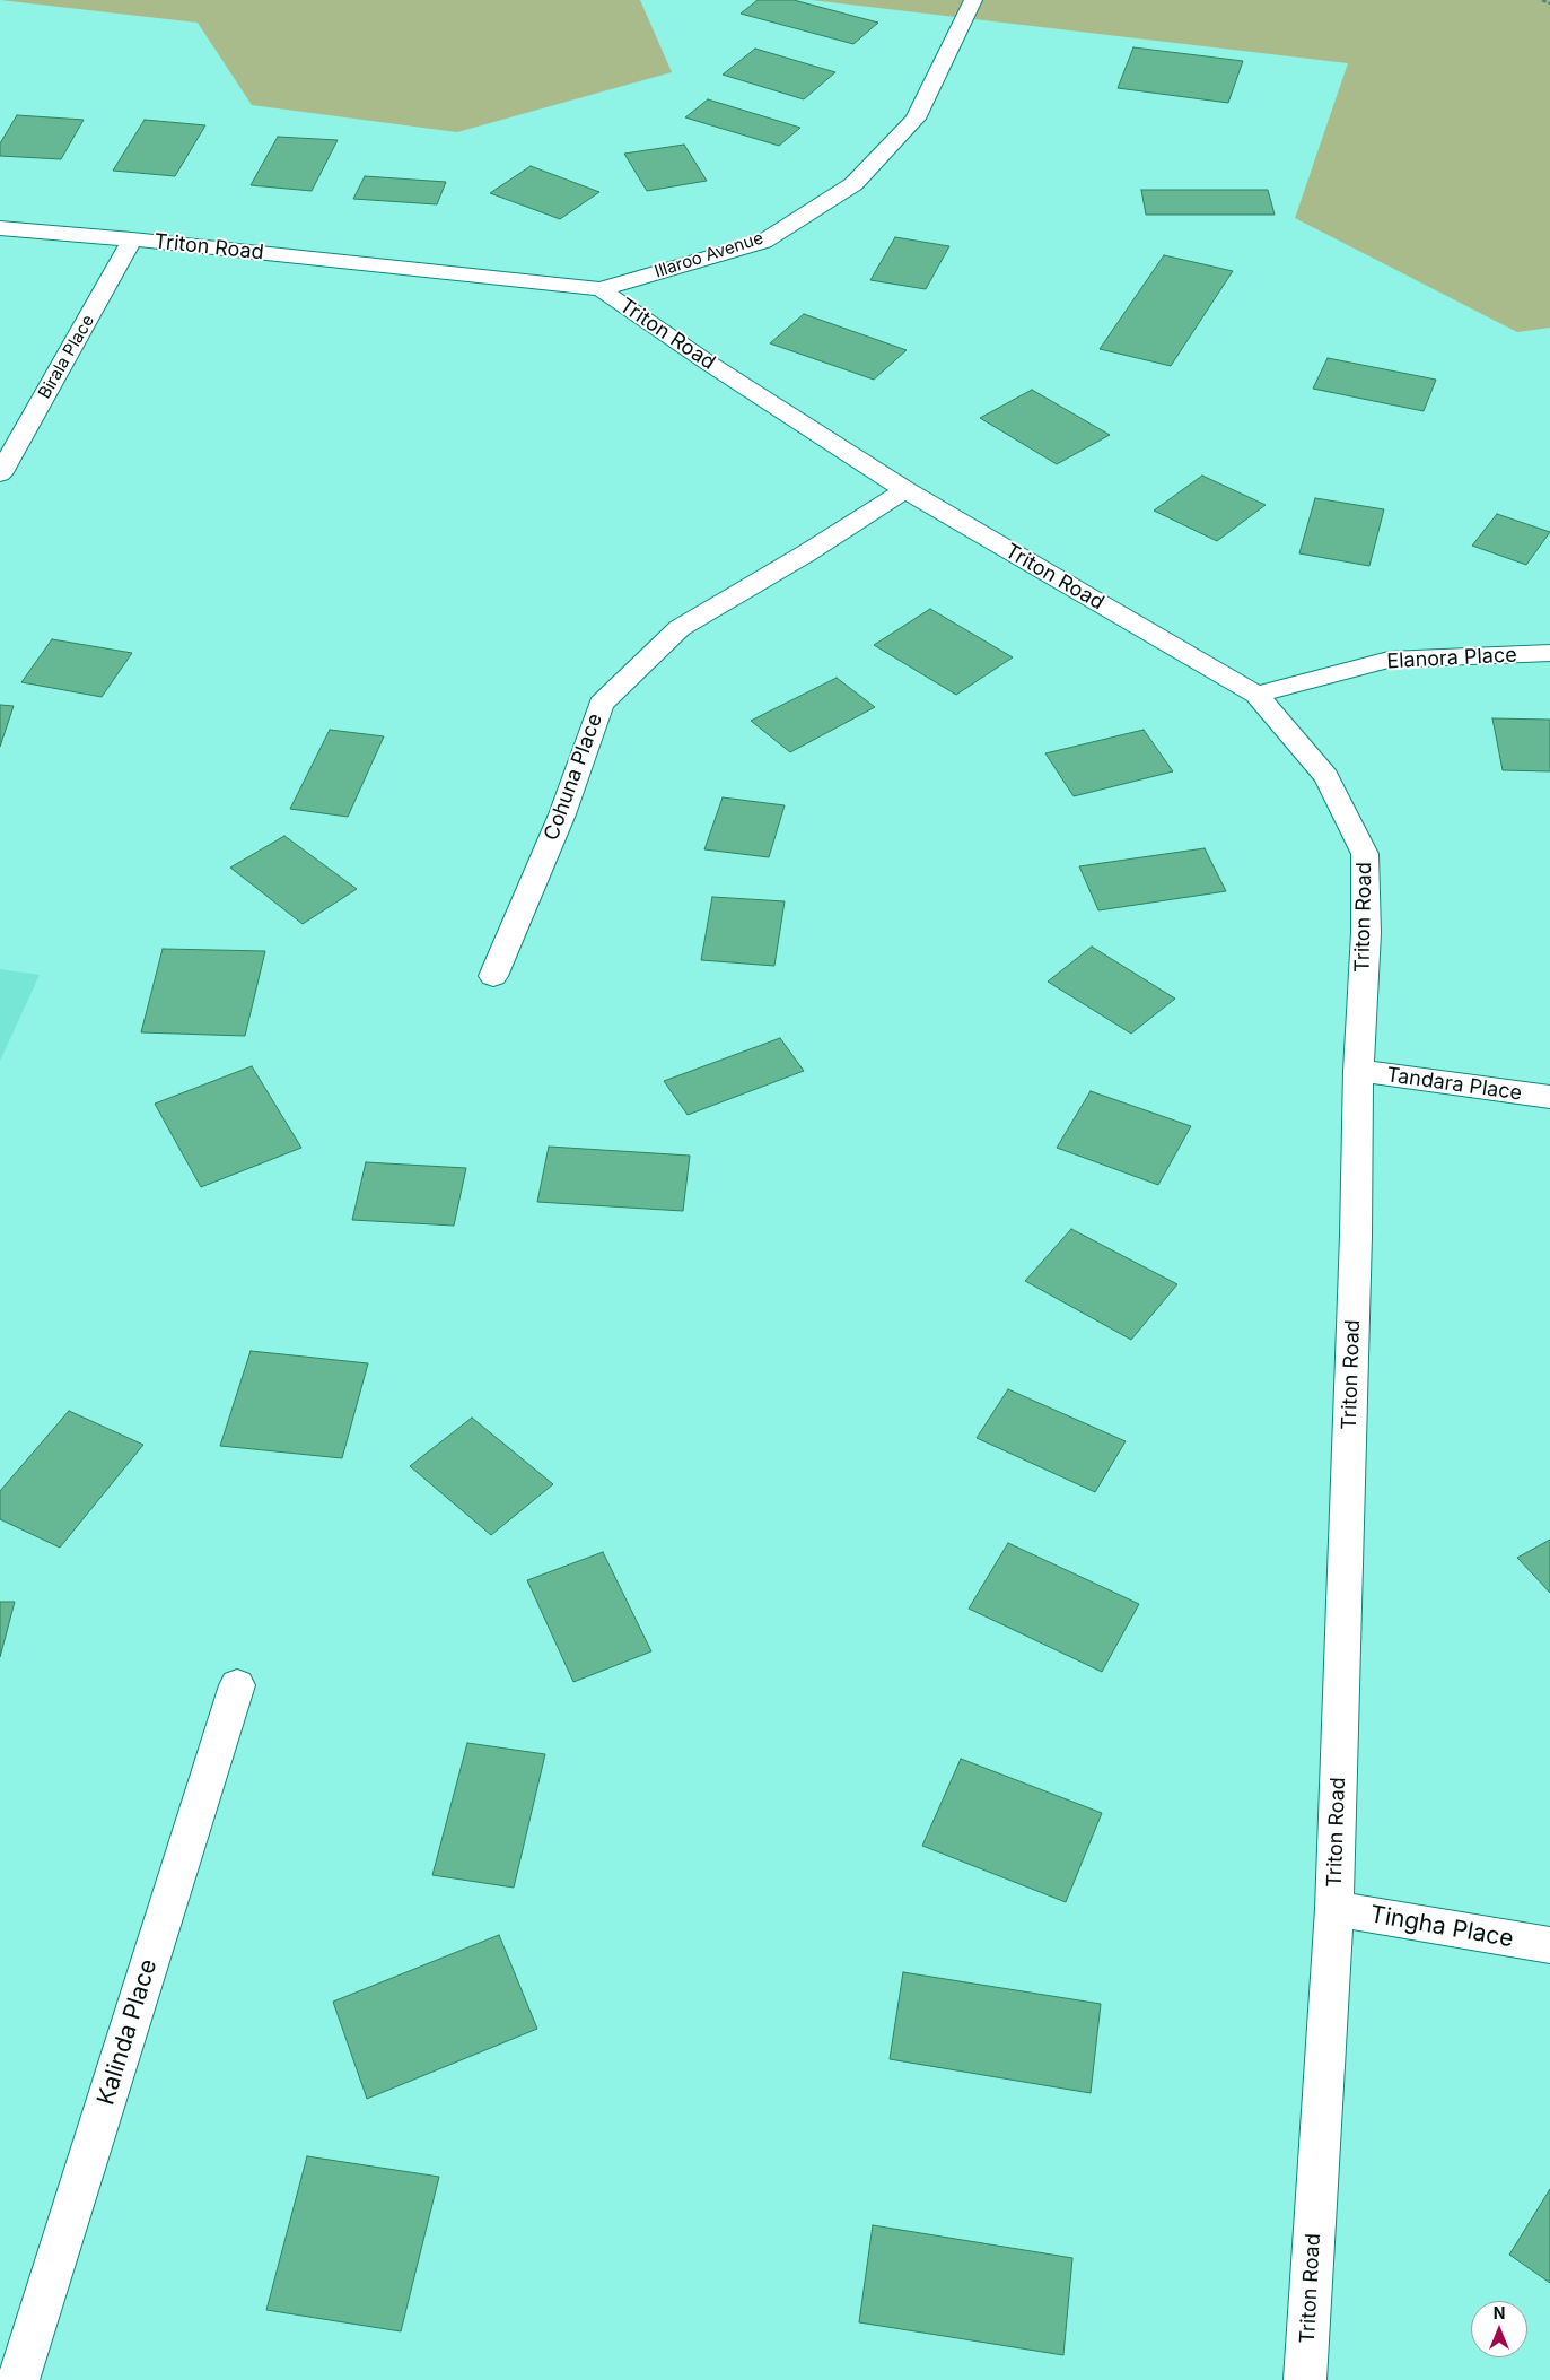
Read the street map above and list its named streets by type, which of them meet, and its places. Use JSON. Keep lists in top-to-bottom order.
{
  "streets": {
    "street": [
      "Triton Road",
      "Illaroo Avenue",
      "Birala Place",
      "Elanora Place",
      "Cohuna Place",
      "Tandara Place",
      "Tingha Place",
      "Kalinda Place"
    ]
  },
  "crossings": [
    ["Triton Road", "Illaroo Avenue"],
    ["Triton Road", "Birala Place"],
    ["Triton Road", "Elanora Place"],
    ["Triton Road", "Cohuna Place"],
    ["Triton Road", "Tandara Place"],
    ["Triton Road", "Tingha Place"]
  ],
  "north": "top"
}
